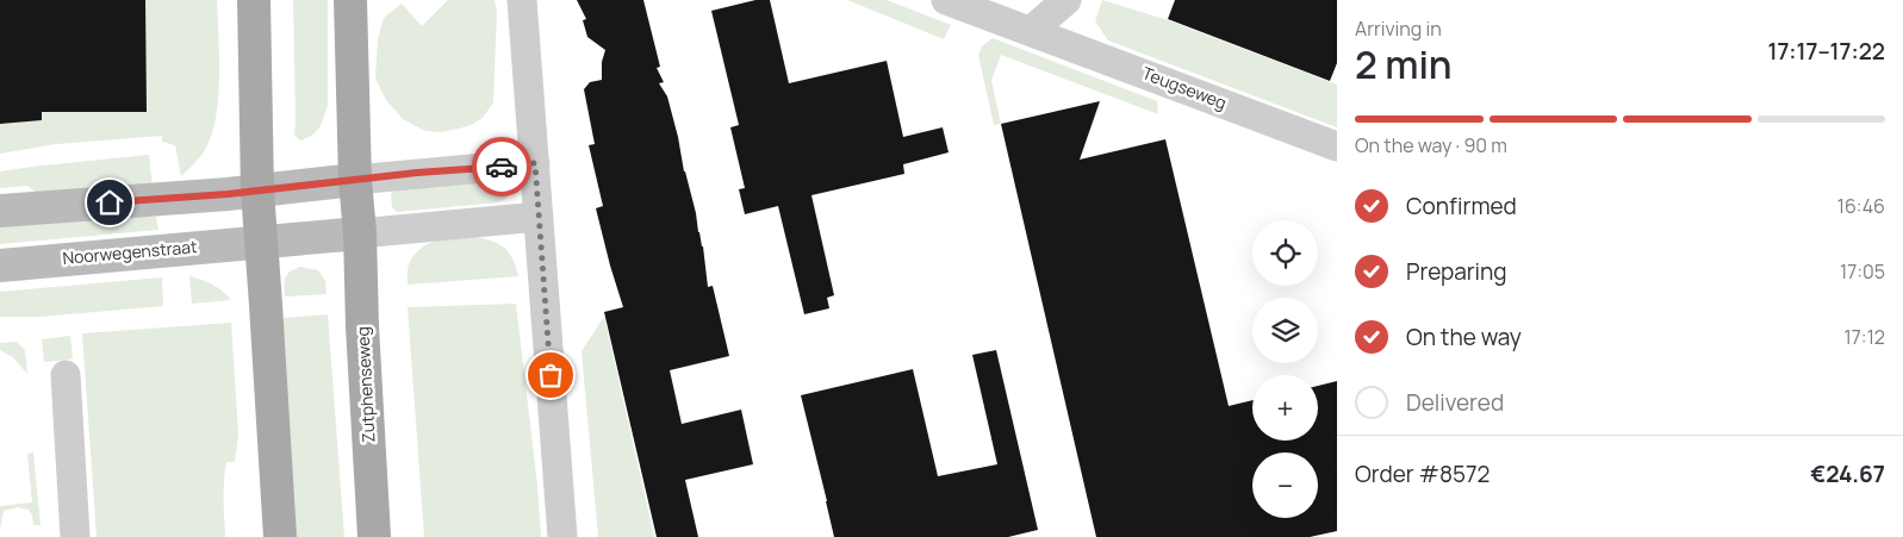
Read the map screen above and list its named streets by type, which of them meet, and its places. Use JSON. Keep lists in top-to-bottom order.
{
  "streets": {
    "main road": ["Zutphenseweg"],
    "street": ["Teugseweg", "Noorwegenstraat"]
  },
  "page": {
    "heading": ["2 min", "Arriving in", "17:17–17:22"],
    "panel": ["Order #8572", "€24.67"],
    "bar": "On the way · 90 m",
    "list": [
      ["Confirmed", "16:46"],
      ["Preparing", "17:05"],
      ["On the way", "17:12"],
      "Delivered"
    ],
    "map_buttons": ["+", "−"]
  }
}
